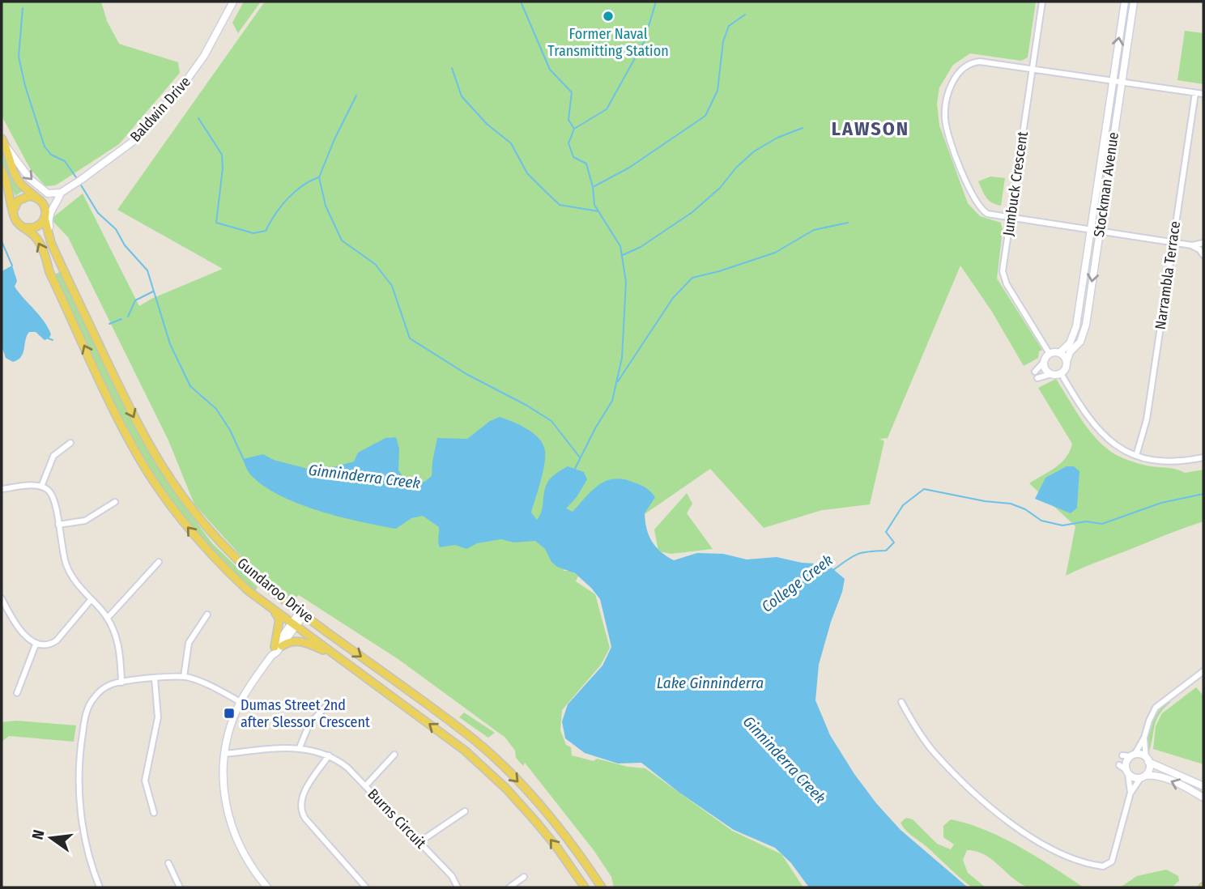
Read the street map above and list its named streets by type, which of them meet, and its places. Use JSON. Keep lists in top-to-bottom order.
{
  "streets": {
    "main road": ["Gundaroo Drive"],
    "street": [
      "Baldwin Drive",
      "Jumbuck Crescent",
      "Stockman Avenue",
      "Narrambla Terrace",
      "Burns Circuit"
    ]
  },
  "crossings": [
    ["Jumbuck Crescent", "Stockman Avenue"]
  ],
  "districts": ["LAWSON"],
  "water": ["Ginninderra Creek", "College Creek", "Lake Ginninderra"],
  "places": {
    "other": ["Former Naval Transmitting Station"],
    "transit": ["Dumas Street 2nd after Slessor Crescent"]
  },
  "north": "left"
}
